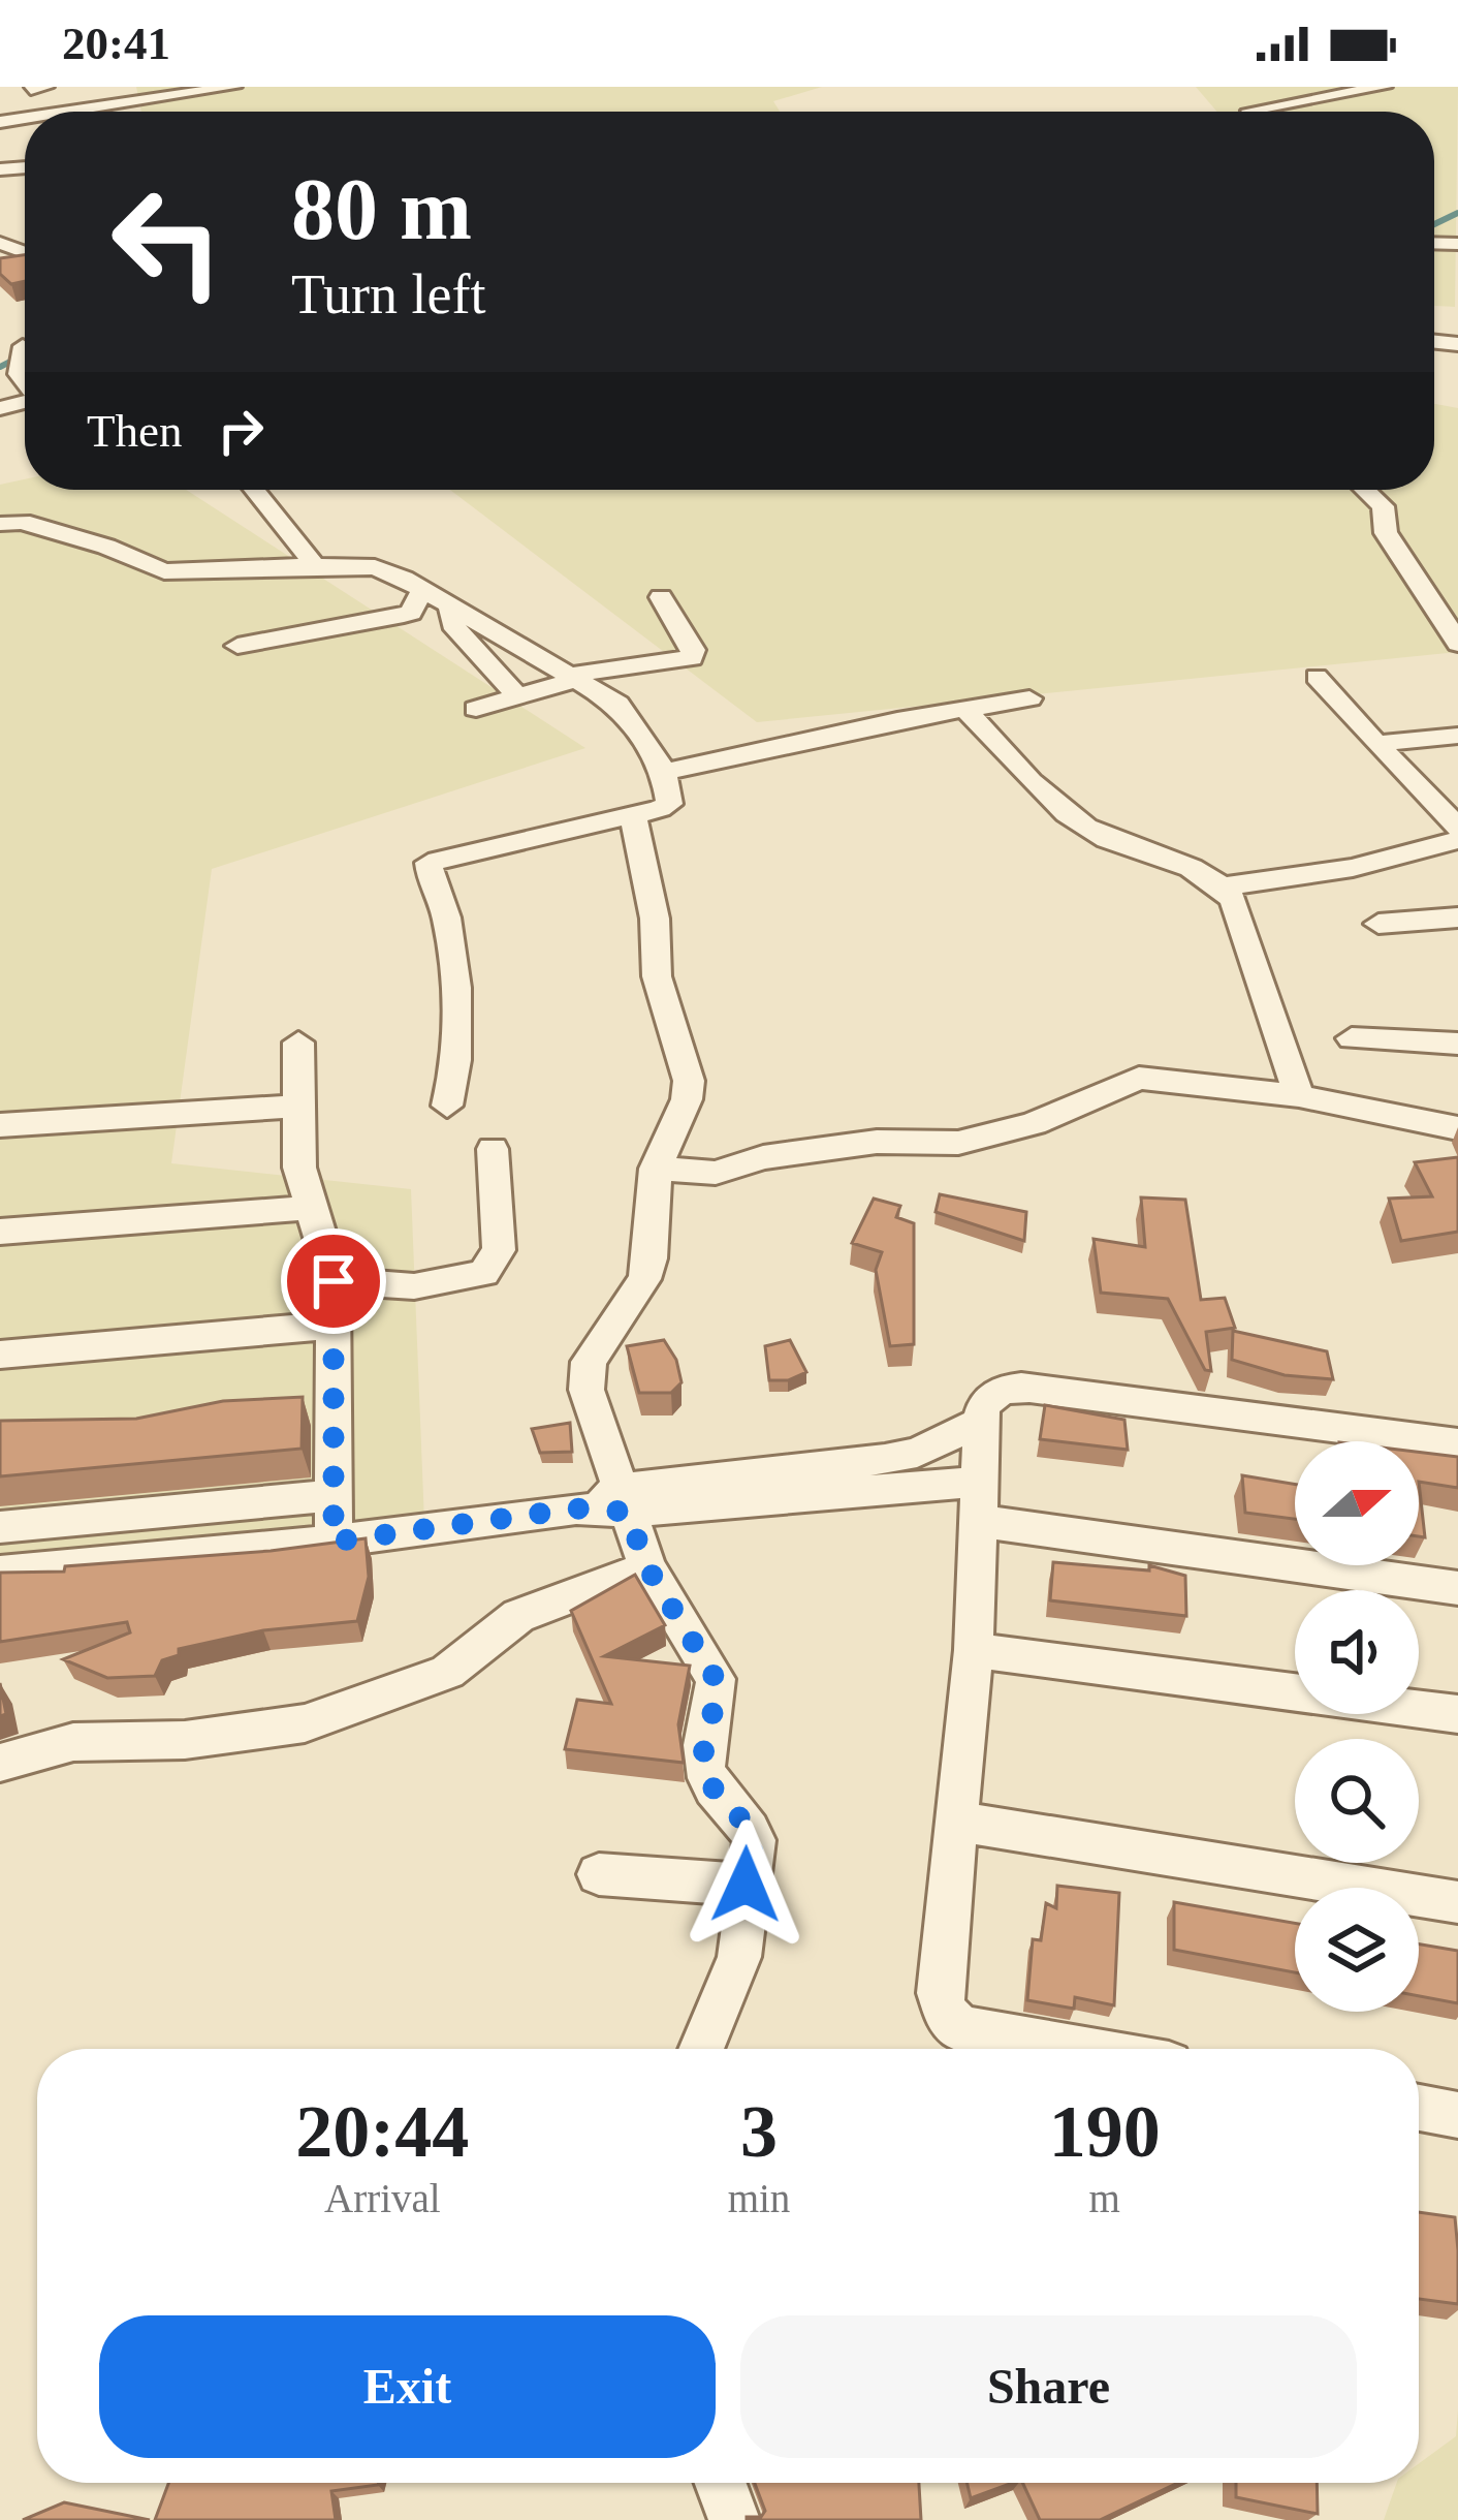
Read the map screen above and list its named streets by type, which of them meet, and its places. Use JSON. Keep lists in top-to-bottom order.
{
  "north": "right",
  "page": {
    "status": "20:41",
    "turn": ["80 m", "Turn left"],
    "then": "Then",
    "eta": [
      "20:44",
      "Arrival",
      "3",
      "min",
      "190",
      "m"
    ],
    "buttons": ["Exit", "Share"]
  }
}
